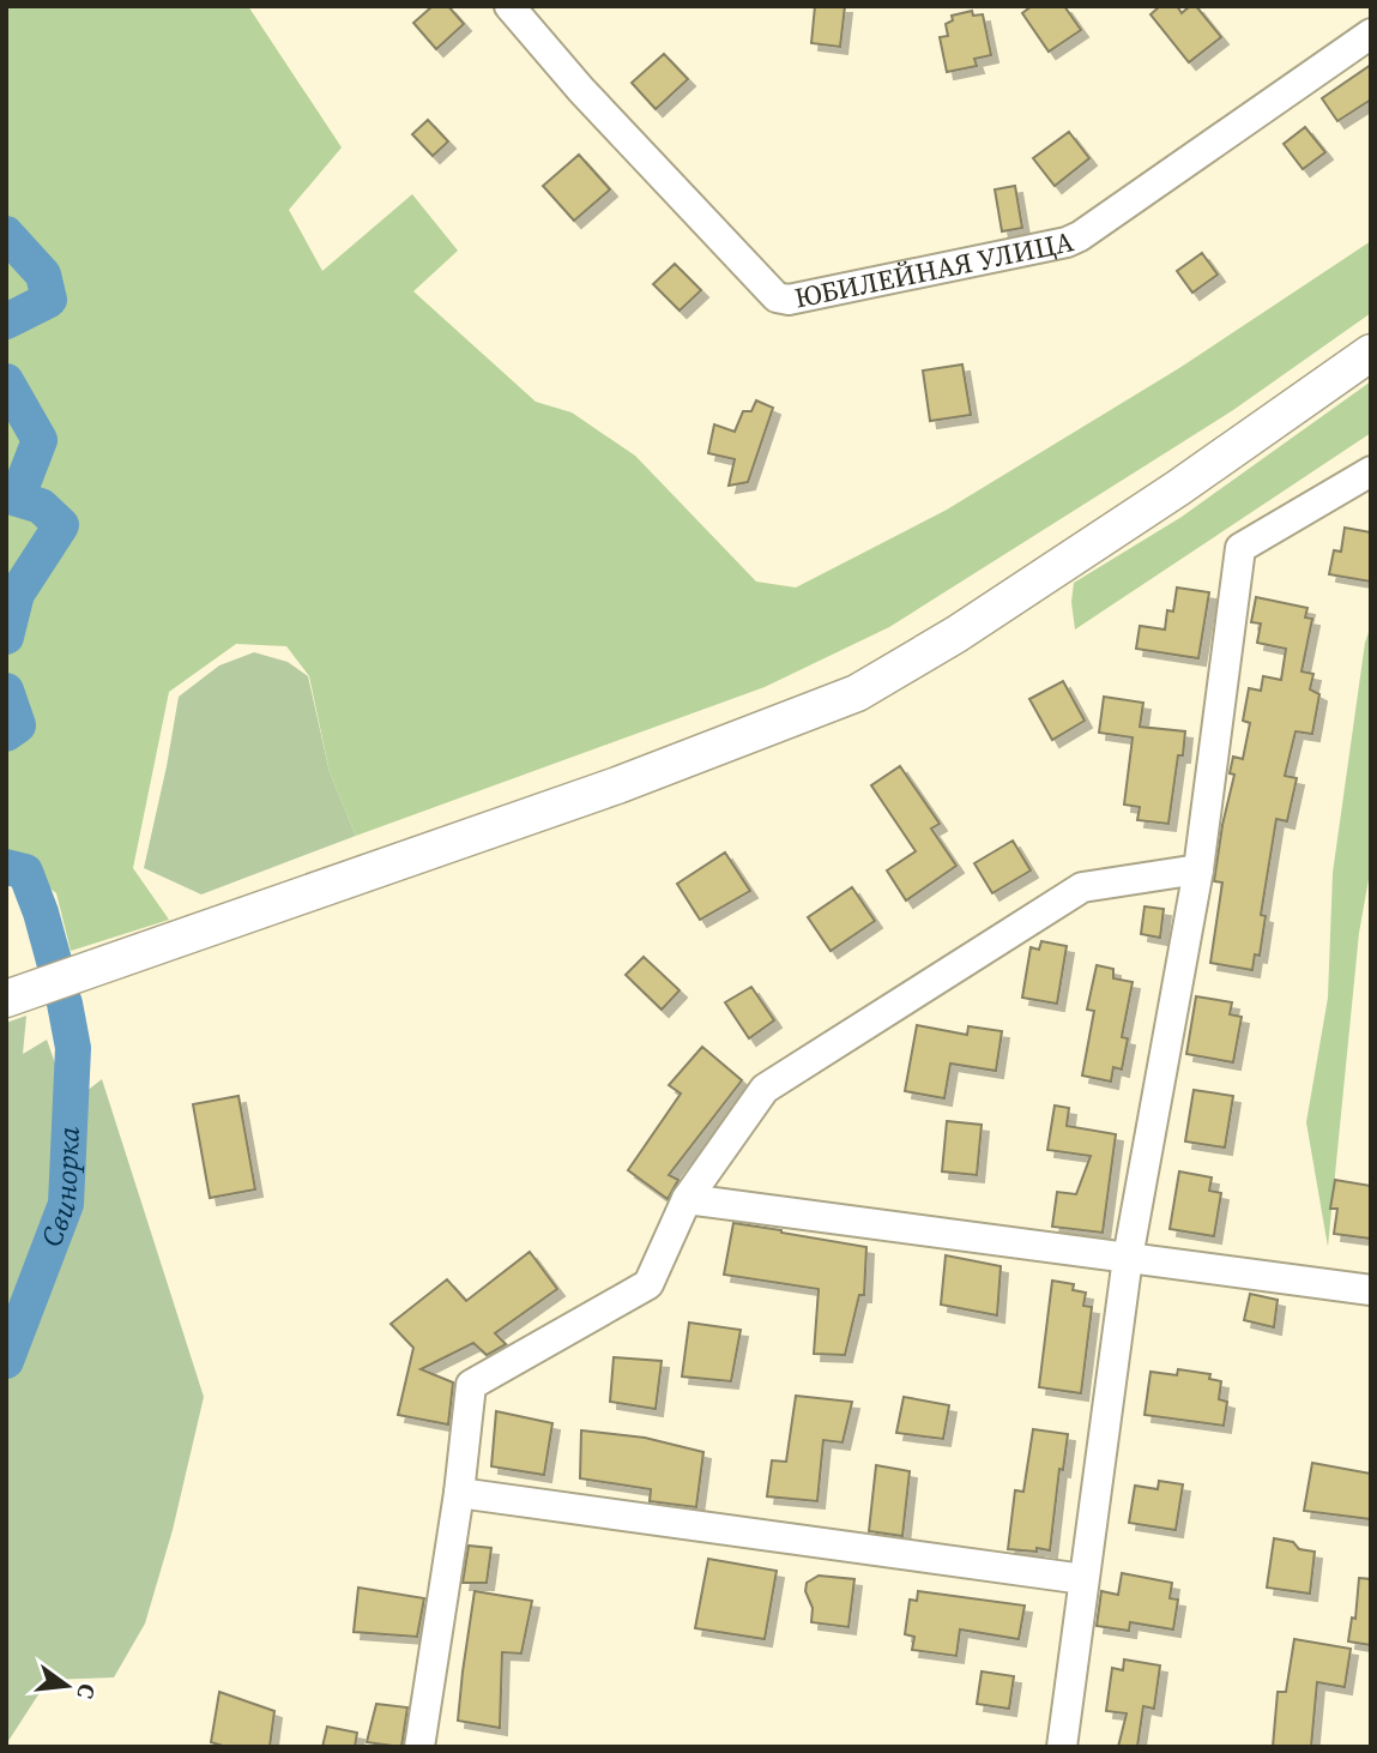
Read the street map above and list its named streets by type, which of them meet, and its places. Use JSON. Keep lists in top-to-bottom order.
{
  "streets": {
    "street": ["ЮБИЛЕЙНАЯ УЛИЦА"]
  },
  "water": ["Свинорка"],
  "north": "right"
}
